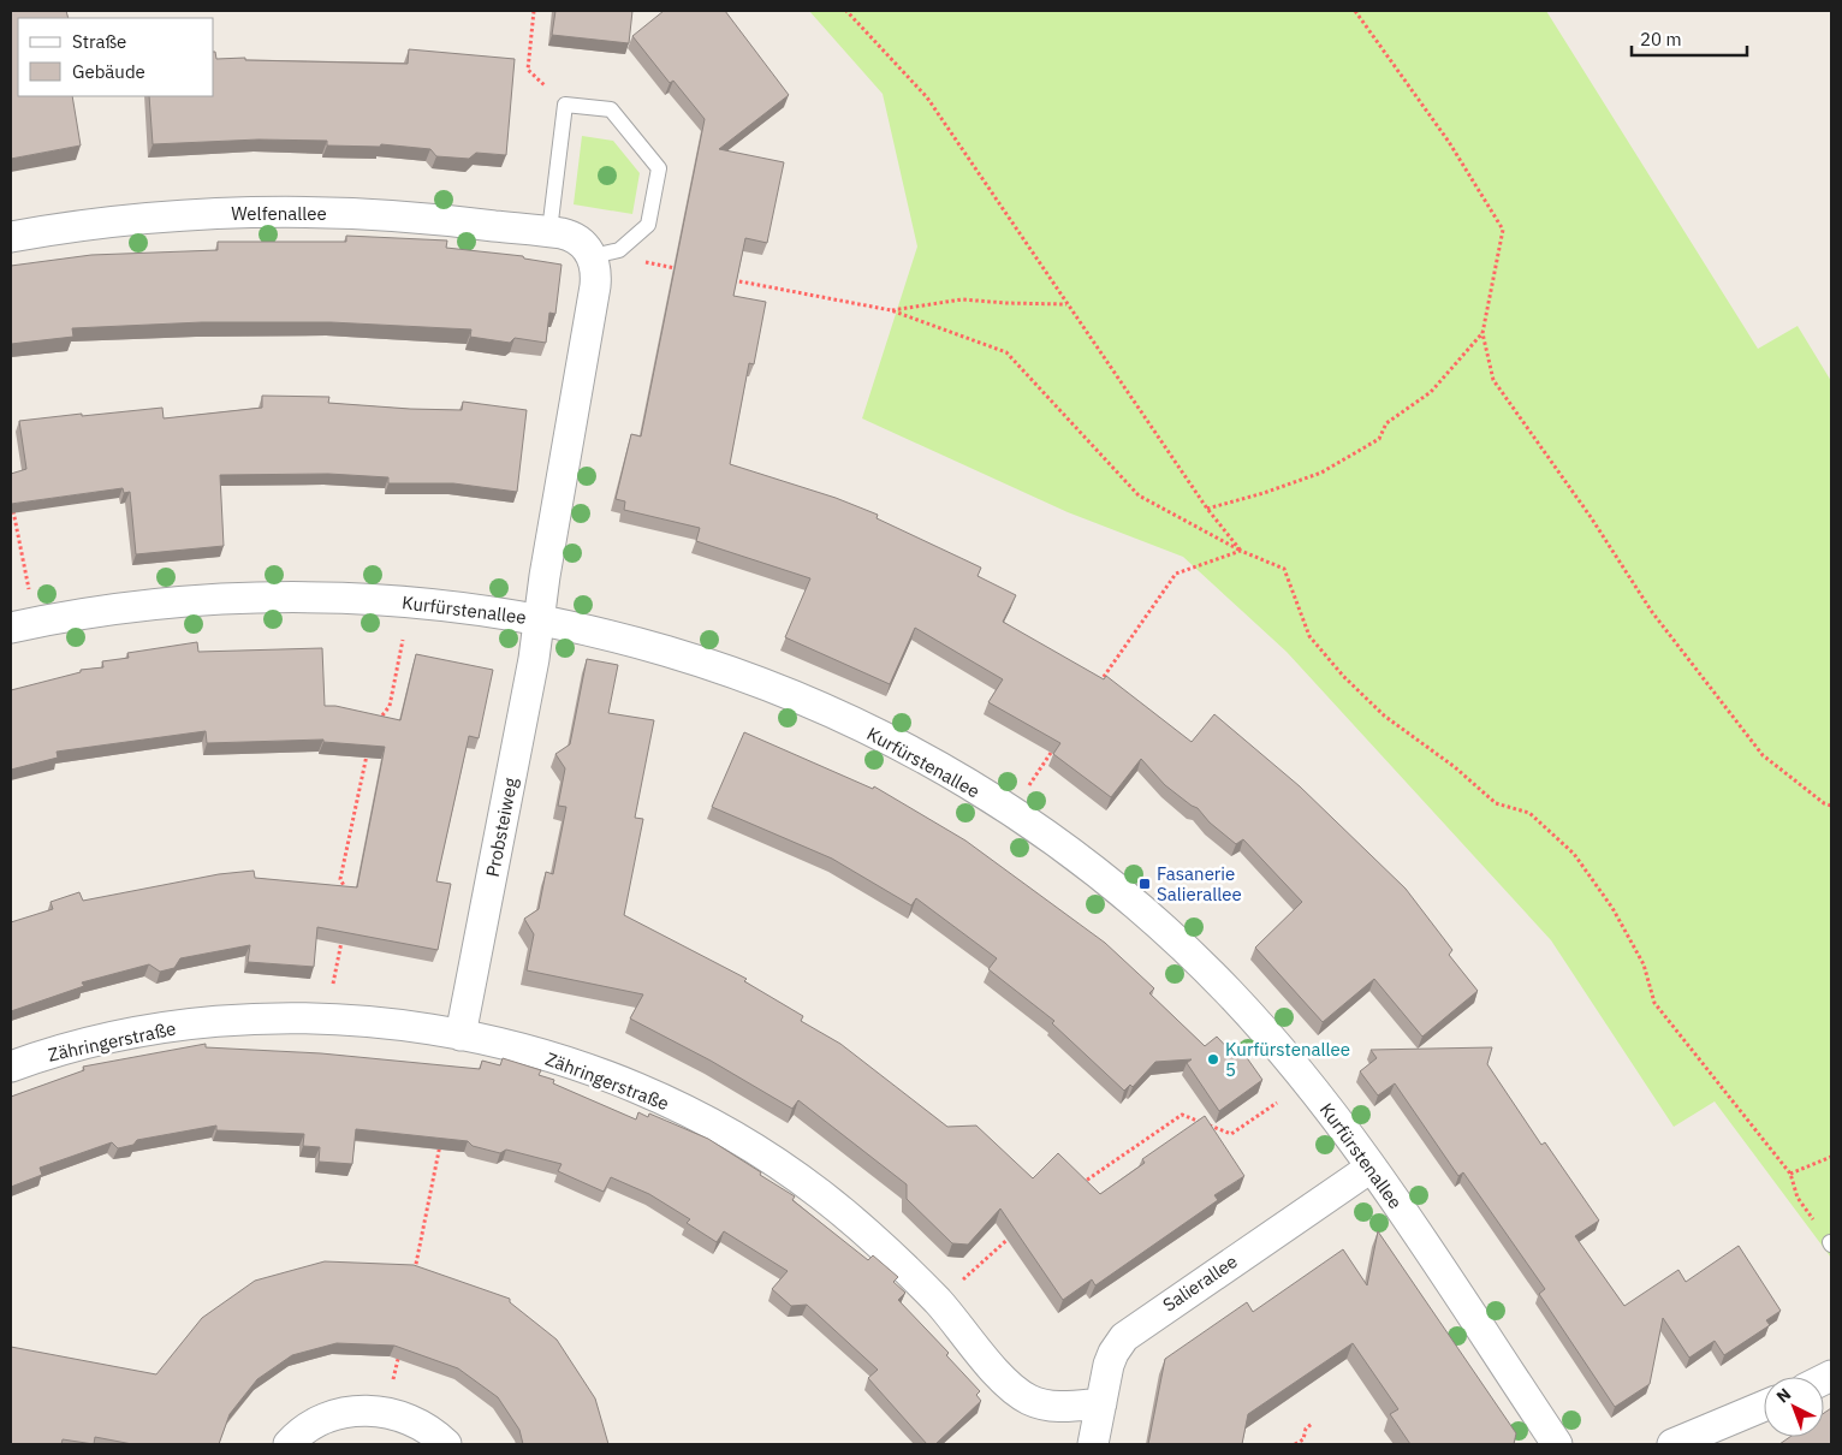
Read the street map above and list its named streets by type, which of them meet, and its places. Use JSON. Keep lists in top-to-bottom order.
{
  "streets": {
    "street": [
      "Welfenallee",
      "Kurfürstenallee",
      "Probsteiweg",
      "Zähringerstraße",
      "Salierallee"
    ]
  },
  "crossings": [
    ["Kurfürstenallee", "Probsteiweg"],
    ["Kurfürstenallee", "Salierallee"],
    ["Probsteiweg", "Zähringerstraße"],
    ["Zähringerstraße", "Salierallee"]
  ],
  "places": {
    "transit": ["Fasanerie Salierallee"],
    "other": ["Kurfürstenallee 5"]
  },
  "legend": ["Straße", "Gebäude"],
  "scale_bar": "20 m",
  "north": "top left"
}
